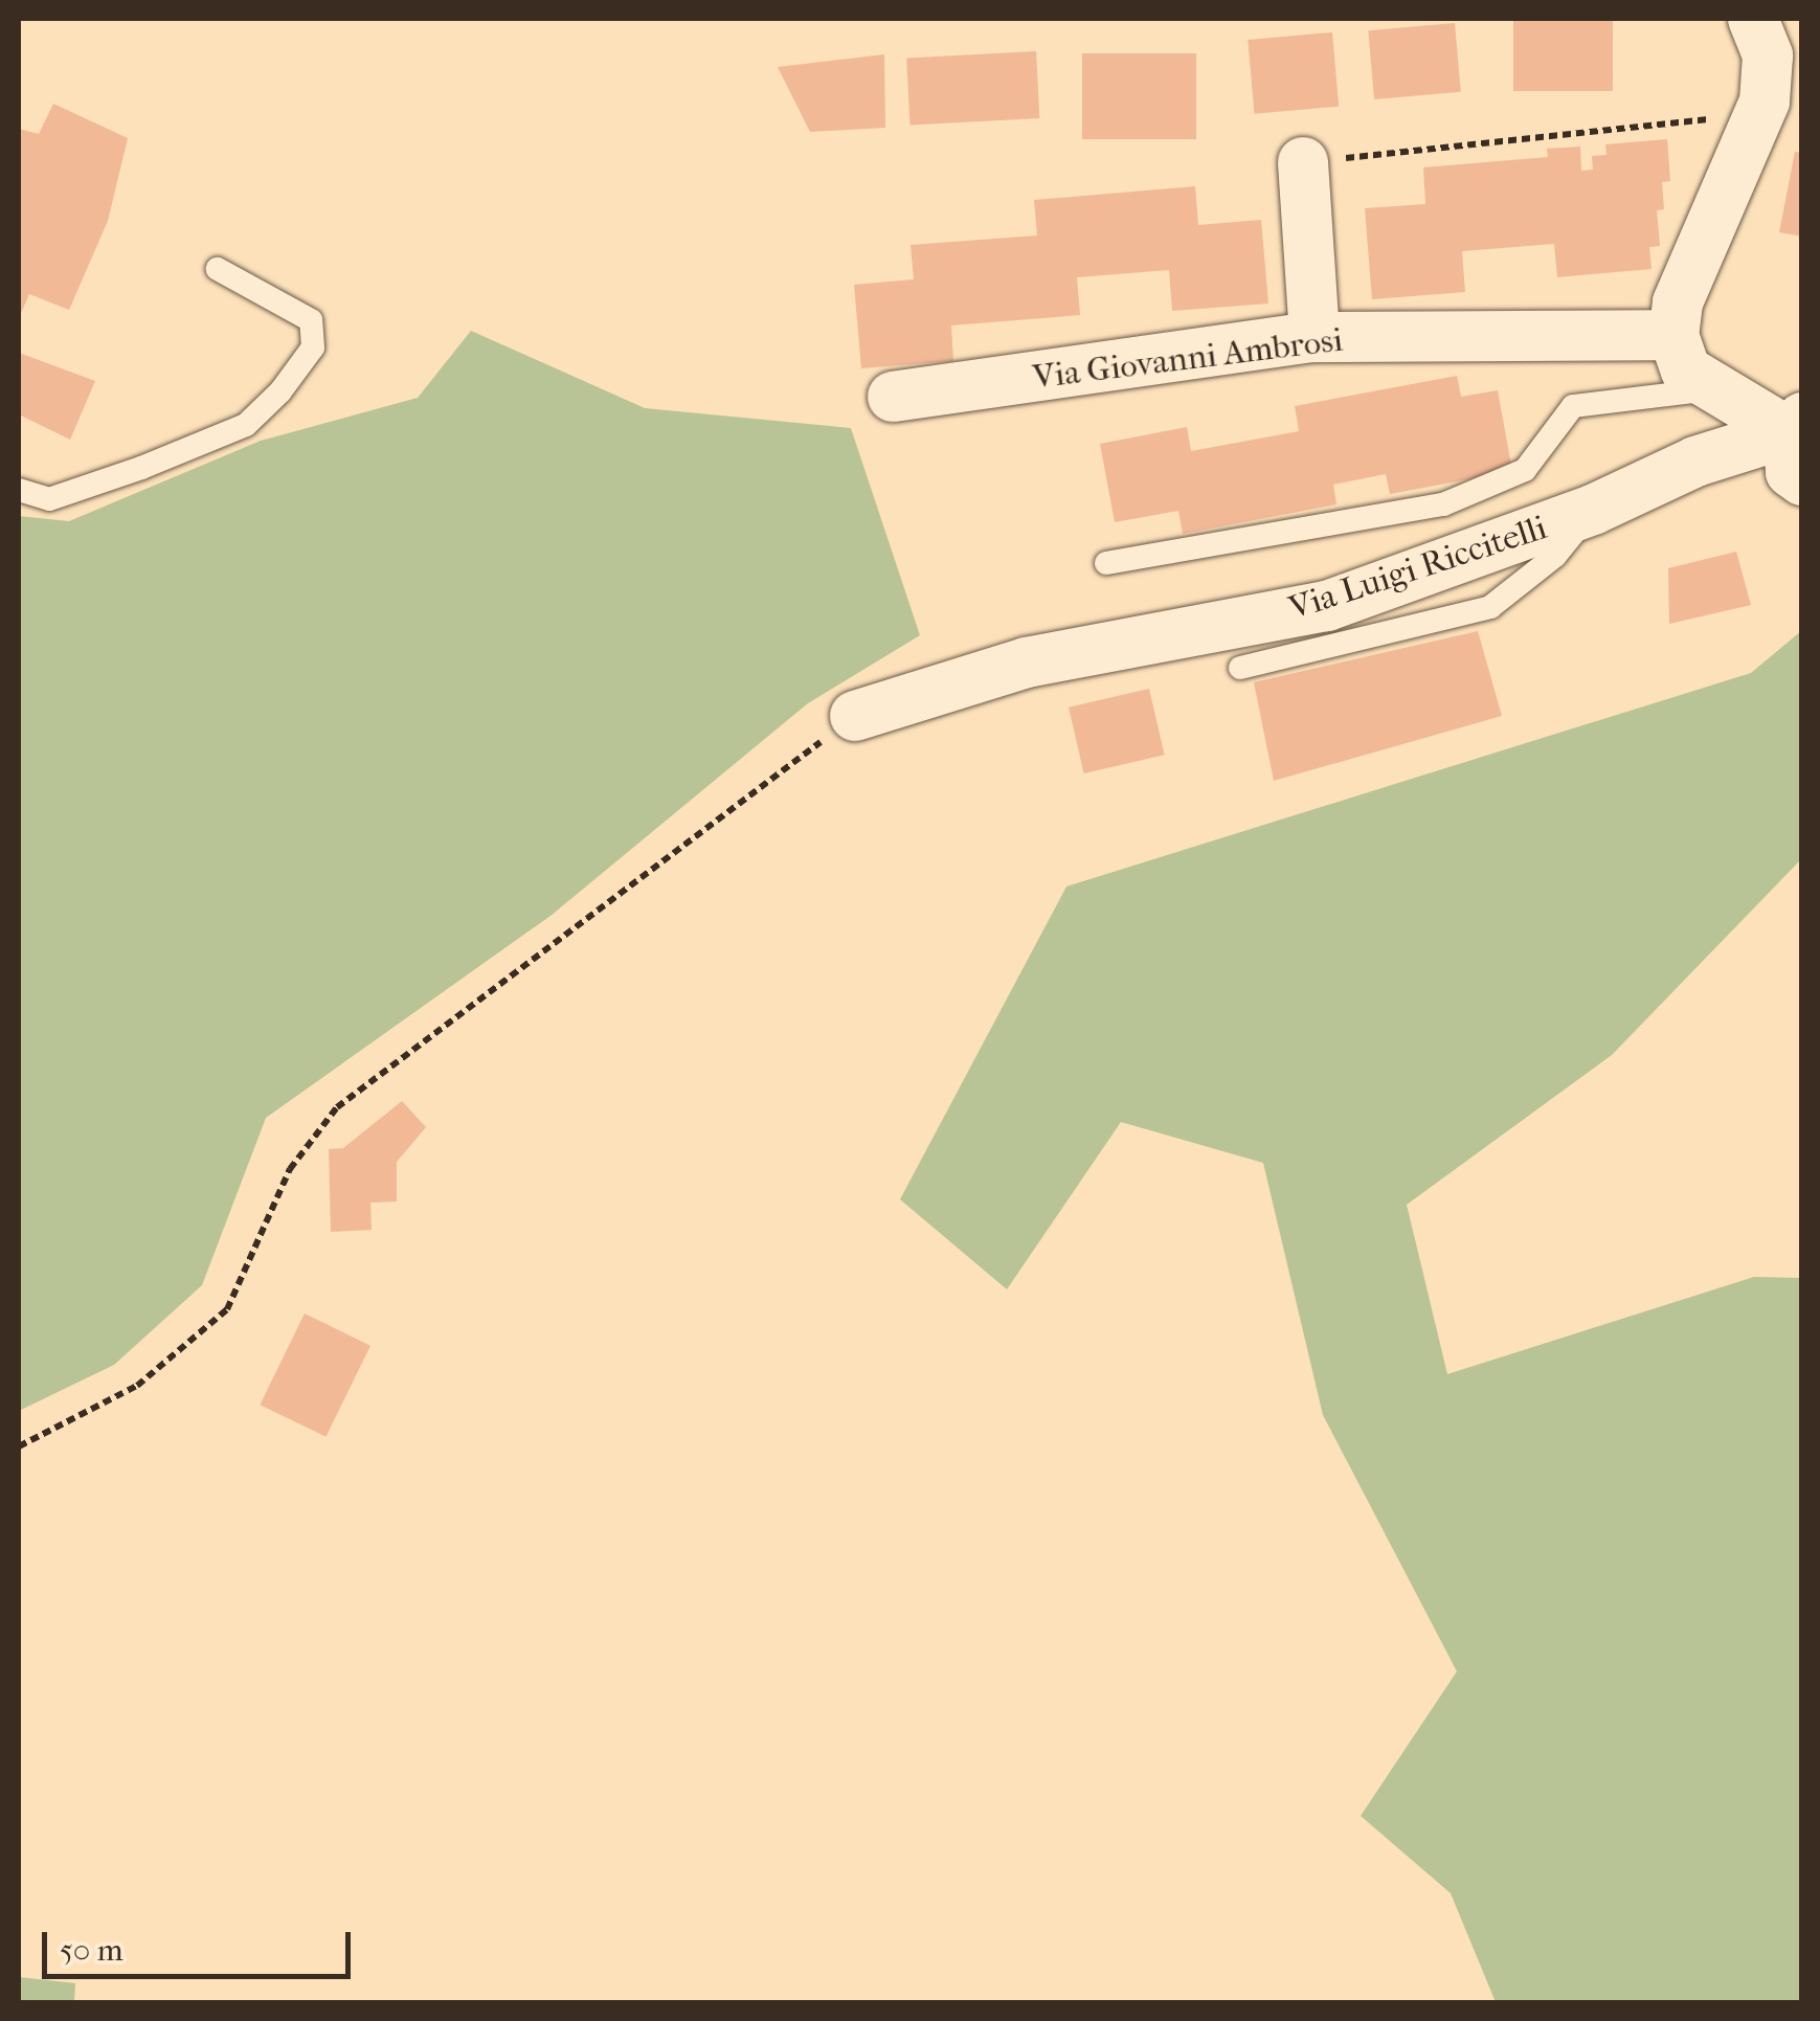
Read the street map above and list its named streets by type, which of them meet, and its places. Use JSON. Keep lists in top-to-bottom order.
{
  "streets": {
    "street": ["Via Giovanni Ambrosi", "Via Luigi Riccitelli"]
  },
  "scale_bar": "50 m"
}
